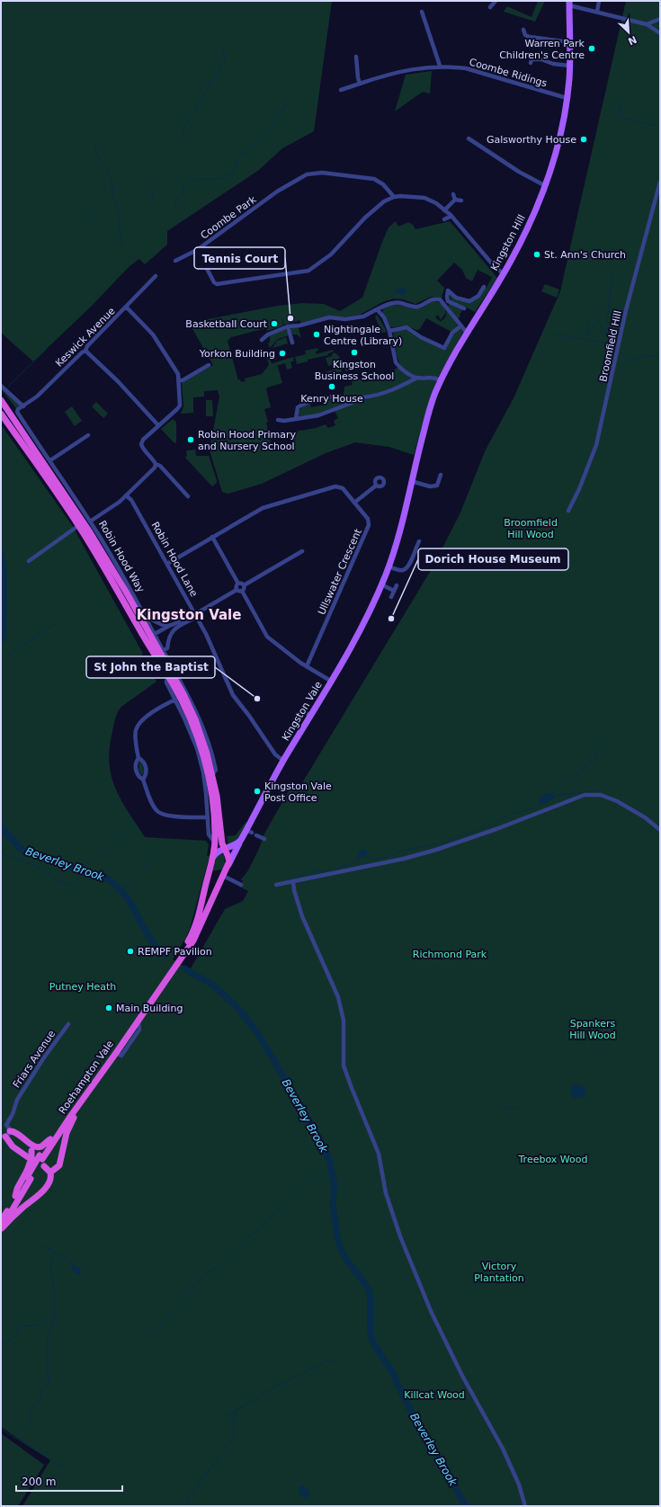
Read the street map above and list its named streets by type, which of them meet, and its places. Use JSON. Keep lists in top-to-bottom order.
{
  "streets": {
    "highway": ["Robin Hood Way", "Roehampton Vale"],
    "main road": ["Kingston Hill", "Kingston Vale"],
    "street": [
      "Coombe Ridings",
      "Coombe Park",
      "Keswick Avenue",
      "Broomfield Hill",
      "Robin Hood Lane",
      "Ullswater Crescent",
      "Friars Avenue"
    ]
  },
  "crossings": [
    ["Coombe Ridings", "Kingston Hill"],
    ["Coombe Park", "Kingston Hill"],
    ["Kingston Hill", "Kingston Vale"],
    ["Keswick Avenue", "Robin Hood Way"],
    ["Robin Hood Lane", "Ullswater Crescent"],
    ["Robin Hood Lane", "Kingston Vale"]
  ],
  "districts": ["Kingston Vale"],
  "water": ["Beverley Brook"],
  "parks": [
    "Broomfield Hill Wood",
    "Richmond Park",
    "Putney Heath",
    "Spankers Hill Wood",
    "Treebox Wood",
    "Victory Plantation",
    "Killcat Wood"
  ],
  "places": [
    "Warren Park Children's Centre",
    "Galsworthy House",
    "St. Ann's Church",
    "Tennis Court",
    "Basketball Court",
    "Nightingale Centre (Library)",
    "Kingston Business School",
    "Yorkon Building",
    "Kenry House",
    "Robin Hood Primary and Nursery School",
    "Dorich House Museum",
    "St John the Baptist",
    "Kingston Vale Post Office",
    "REMPF Pavilion",
    "Main Building"
  ],
  "scale_bar": "200 m",
  "north": "bottom right"
}
